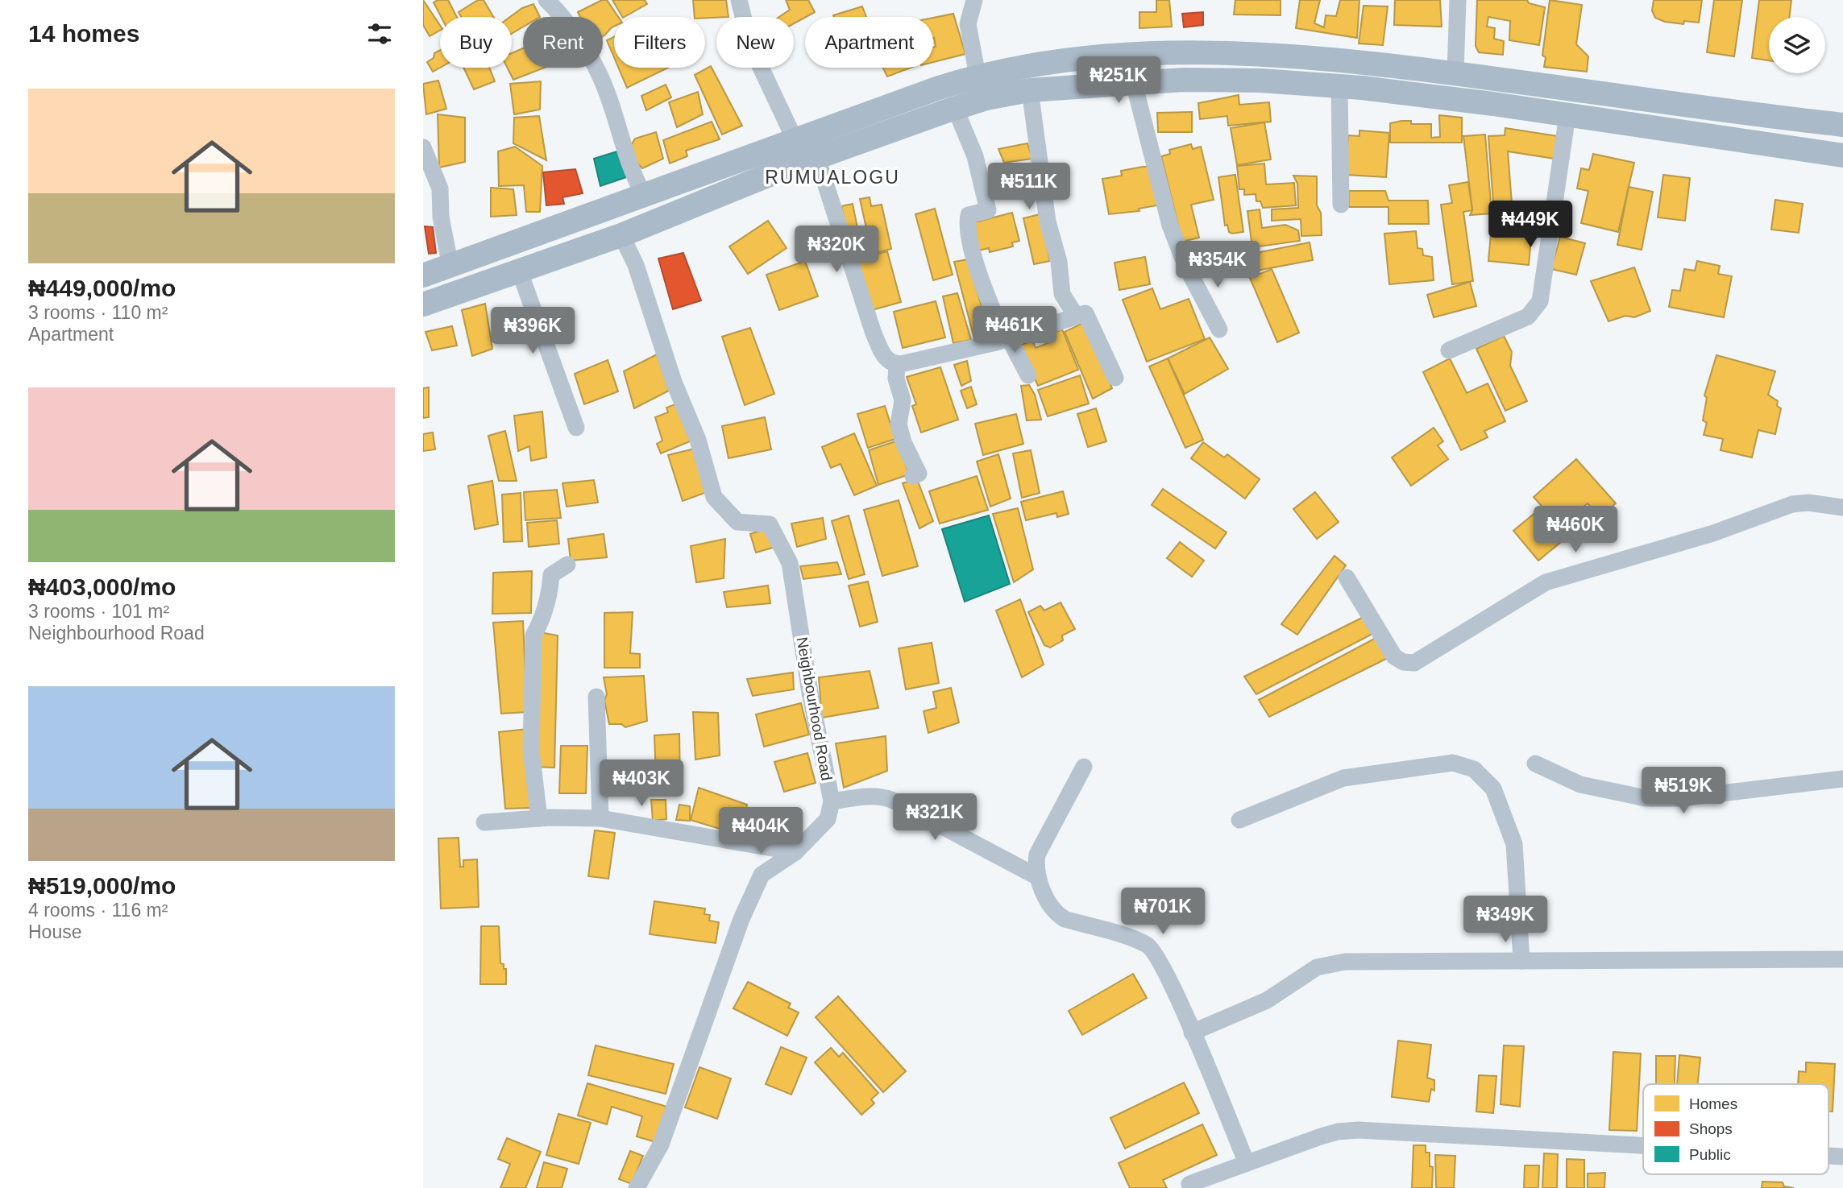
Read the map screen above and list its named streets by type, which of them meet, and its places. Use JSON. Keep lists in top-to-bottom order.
{
  "streets": {
    "street": ["Neighbourhood Road"]
  },
  "districts": ["RUMUALOGU"],
  "legend": ["Homes", "Shops", "Public"],
  "page": {
    "heading": "14 homes",
    "chip": [
      "Buy",
      "Rent",
      "Filters",
      "New",
      "Apartment"
    ],
    "price": [
      "₦251K",
      "₦511K",
      "₦449K",
      "₦320K",
      "₦354K",
      "₦461K",
      "₦396K",
      "₦460K",
      "₦403K",
      "₦519K",
      "₦321K",
      "₦404K",
      "₦701K",
      "₦349K"
    ],
    "list": [
      {
        "name": "₦449,000/mo",
        "note": "3 rooms · 110 m² · Apartment"
      },
      {
        "name": "₦403,000/mo",
        "note": "3 rooms · 101 m² · Neighbourhood Road"
      },
      {
        "name": "₦519,000/mo",
        "note": "4 rooms · 116 m² · House"
      }
    ]
  }
}
